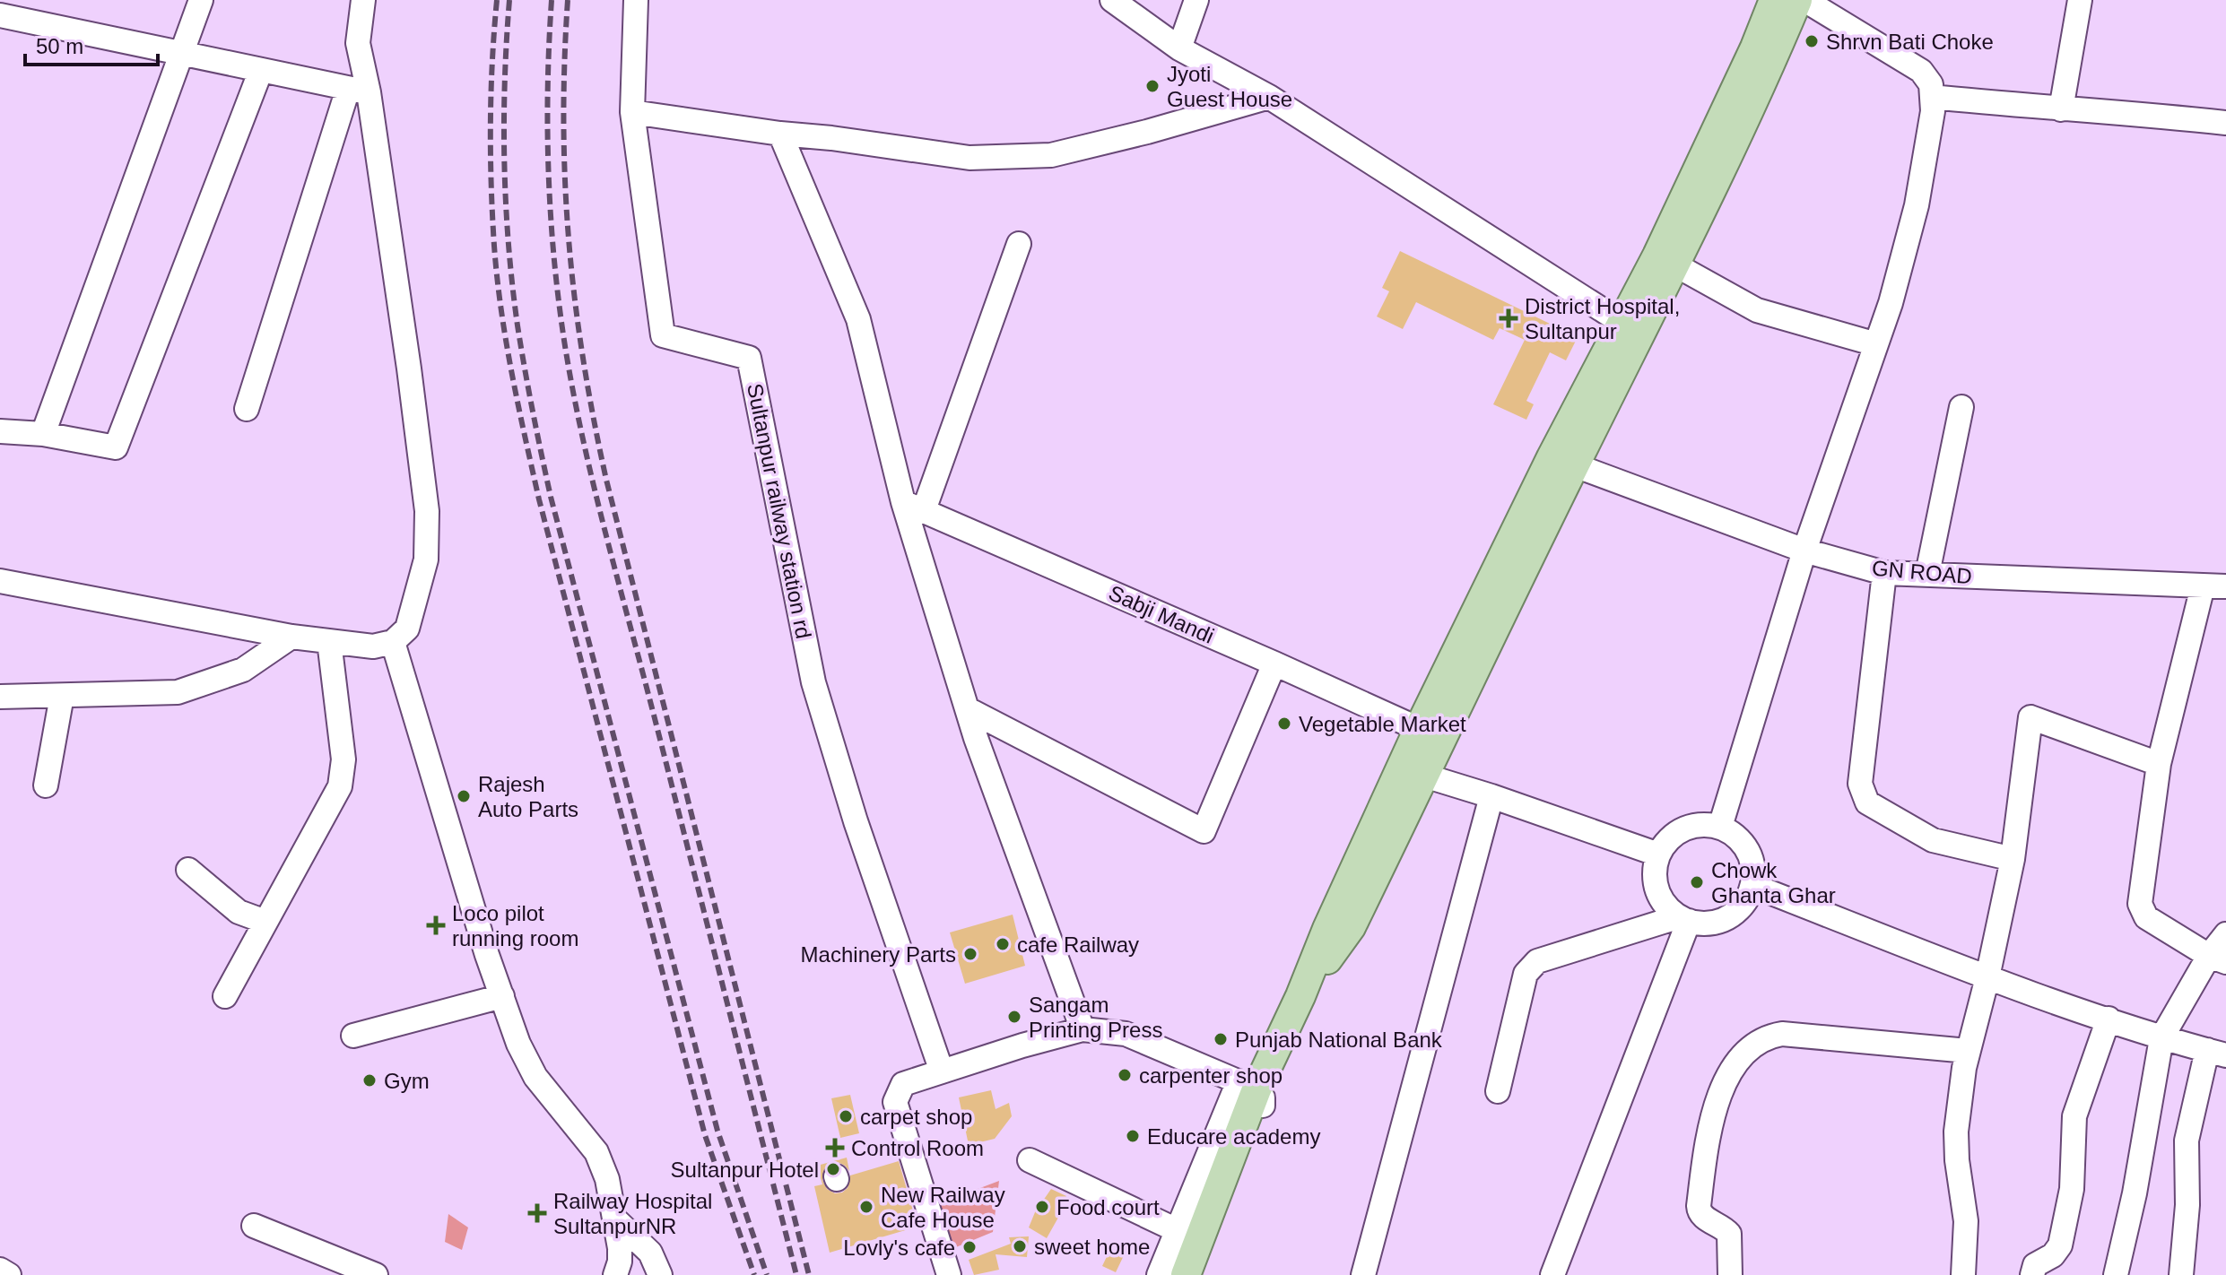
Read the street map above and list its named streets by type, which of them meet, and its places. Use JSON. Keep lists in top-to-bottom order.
{
  "streets": {
    "street": ["Sultanpur railway station rd", "GN ROAD", "Sabji Mandi"]
  },
  "places": {
    "other": [
      "Shrvn Bati Choke",
      "Jyoti Guest House",
      "Vegetable Market",
      "Rajesh Auto Parts",
      "Chowk Ghanta Ghar",
      "cafe Railway",
      "Machinery Parts",
      "Sangam Printing Press",
      "Punjab National Bank",
      "carpenter shop",
      "Gym",
      "carpet shop",
      "Educare academy",
      "Sultanpur Hotel",
      "New Railway Cafe House",
      "Food court",
      "sweet home",
      "Lovly's cafe"
    ],
    "health": [
      "District Hospital, Sultanpur",
      "Loco pilot running room",
      "Control Room",
      "Railway Hospital SultanpurNR"
    ]
  },
  "scale_bar": "50 m"
}
